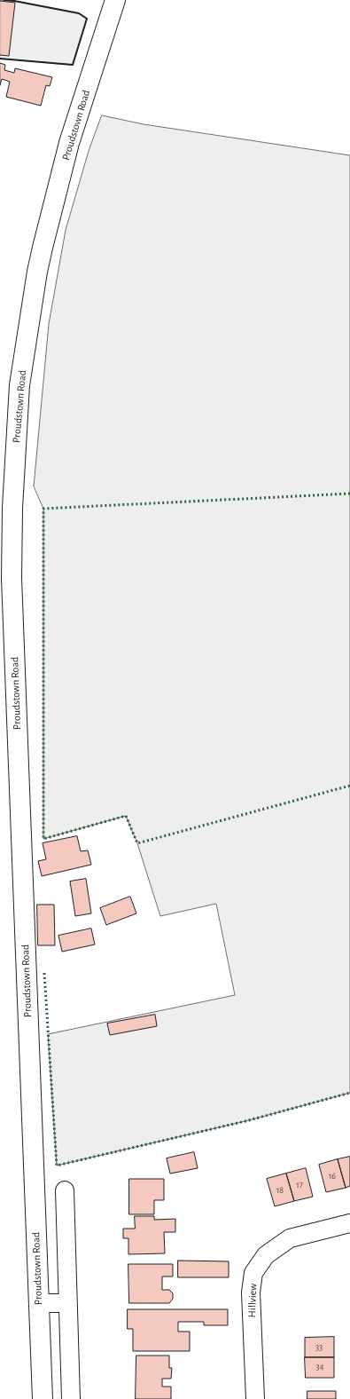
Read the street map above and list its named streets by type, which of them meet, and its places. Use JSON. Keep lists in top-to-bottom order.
{
  "streets": {
    "main road": ["Proudstown Road"],
    "street": ["Hillview"]
  },
  "house_numbers": [
    "16",
    "17",
    "18",
    "33",
    "34"
  ]
}
